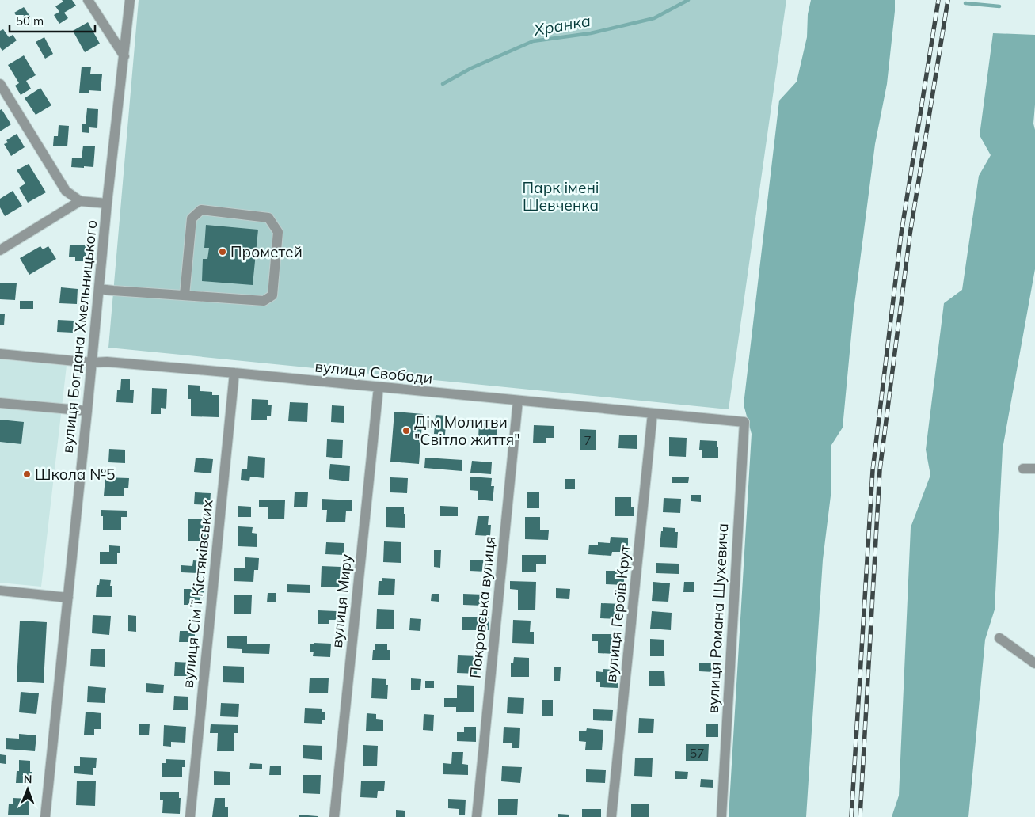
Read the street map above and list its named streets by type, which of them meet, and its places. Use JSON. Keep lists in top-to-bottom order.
{
  "streets": {
    "street": [
      "вулиця Богдана Хмельницького",
      "вулиця Свободи",
      "вулиця Сімʼї Кістяківських",
      "вулиця Миру",
      "Покровська вулиця",
      "вулиця Героїв Крут",
      "вулиця Романа Шухевича"
    ]
  },
  "crossings": [
    ["вулиця Богдана Хмельницького", "вулиця Свободи"],
    ["вулиця Свободи", "вулиця Сімʼї Кістяківських"],
    ["вулиця Свободи", "вулиця Миру"],
    ["вулиця Свободи", "Покровська вулиця"],
    ["вулиця Свободи", "вулиця Героїв Крут"],
    ["вулиця Свободи", "вулиця Романа Шухевича"]
  ],
  "water": ["Хранка"],
  "parks": ["Парк імені Шевченка"],
  "places": ["Прометей", "Дім Молитви \"Світло життя\"", "Школа №5"],
  "house_numbers": ["7", "57"],
  "scale_bar": "50 m",
  "north": "top"
}
